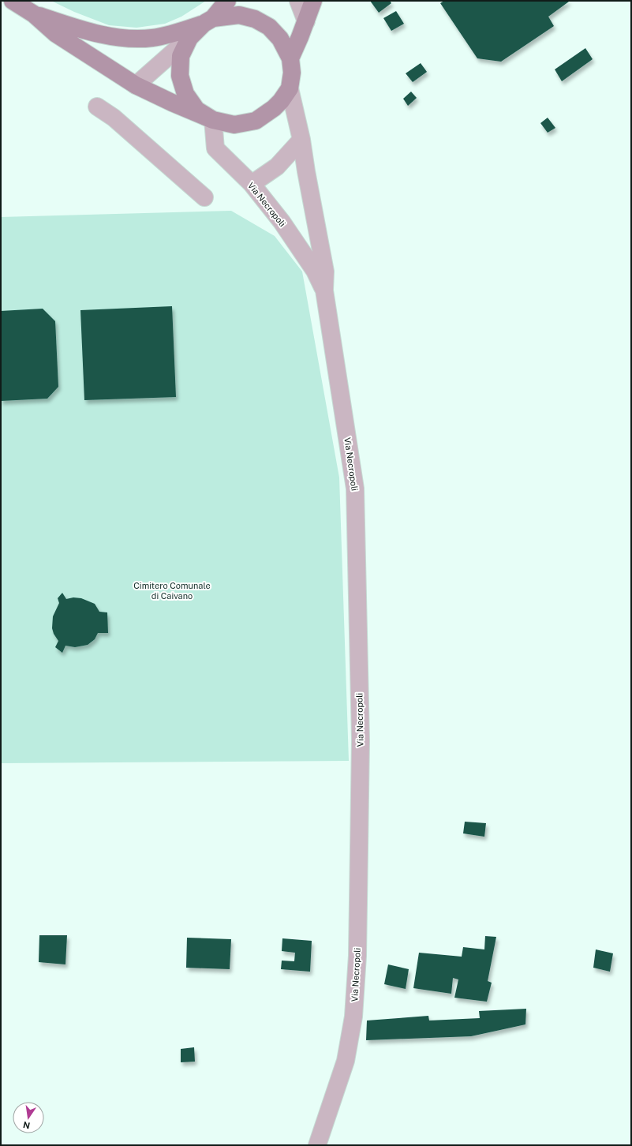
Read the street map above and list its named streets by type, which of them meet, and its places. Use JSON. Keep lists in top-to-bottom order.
{
  "streets": {
    "street": ["Via Necropoli"]
  },
  "parks": ["Cimitero Comunale di Caivano"],
  "north": "bottom"
}
